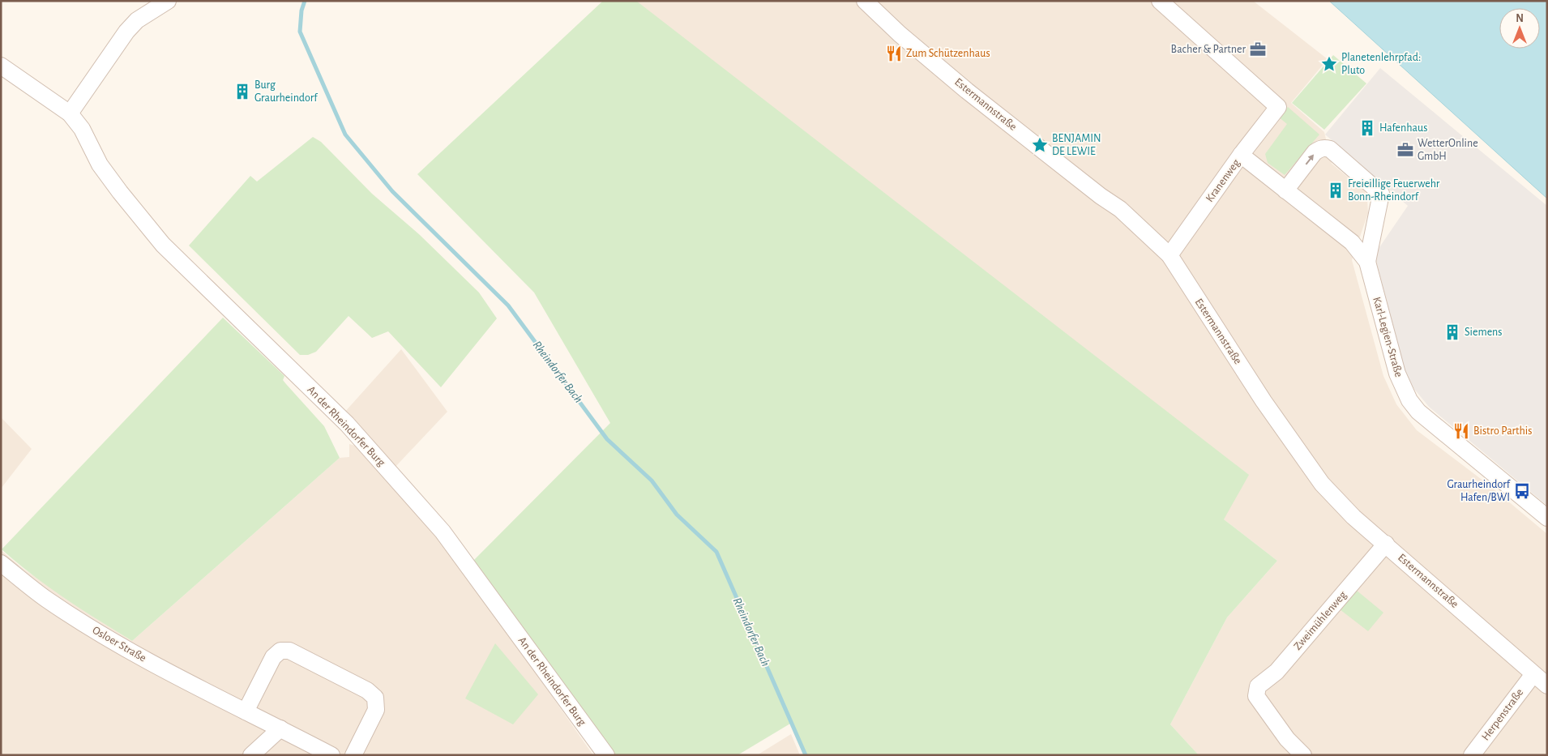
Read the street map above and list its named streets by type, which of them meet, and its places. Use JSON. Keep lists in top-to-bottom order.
{
  "streets": {
    "street": [
      "Estermannstraße",
      "Kranenweg",
      "Karl-Legien-Straße",
      "An der Rheindorfer Burg",
      "Zweimühlenweg",
      "Osloer Straße",
      "Herpenstraße"
    ]
  },
  "crossings": [
    ["Estermannstraße", "Kranenweg"],
    ["Estermannstraße", "Zweimühlenweg"],
    ["Estermannstraße", "Herpenstraße"],
    ["Kranenweg", "Karl-Legien-Straße"]
  ],
  "water": ["Rheindorfer Bach"],
  "places": {
    "office": ["Bacher & Partner", "WetterOnline GmbH"],
    "restaurant": ["Zum Schützenhaus", "Bistro Parthis"],
    "place": ["Planetenlehrpfad: Pluto", "BENJAMIN DE LEWIE"],
    "building": [
      "Burg Graurheindorf",
      "Hafenhaus",
      "Freieillige Feuerwehr Bonn-Rheindorf",
      "Siemens"
    ],
    "bus stop": ["Graurheindorf Hafen/BWI"]
  },
  "north": "top"
}
